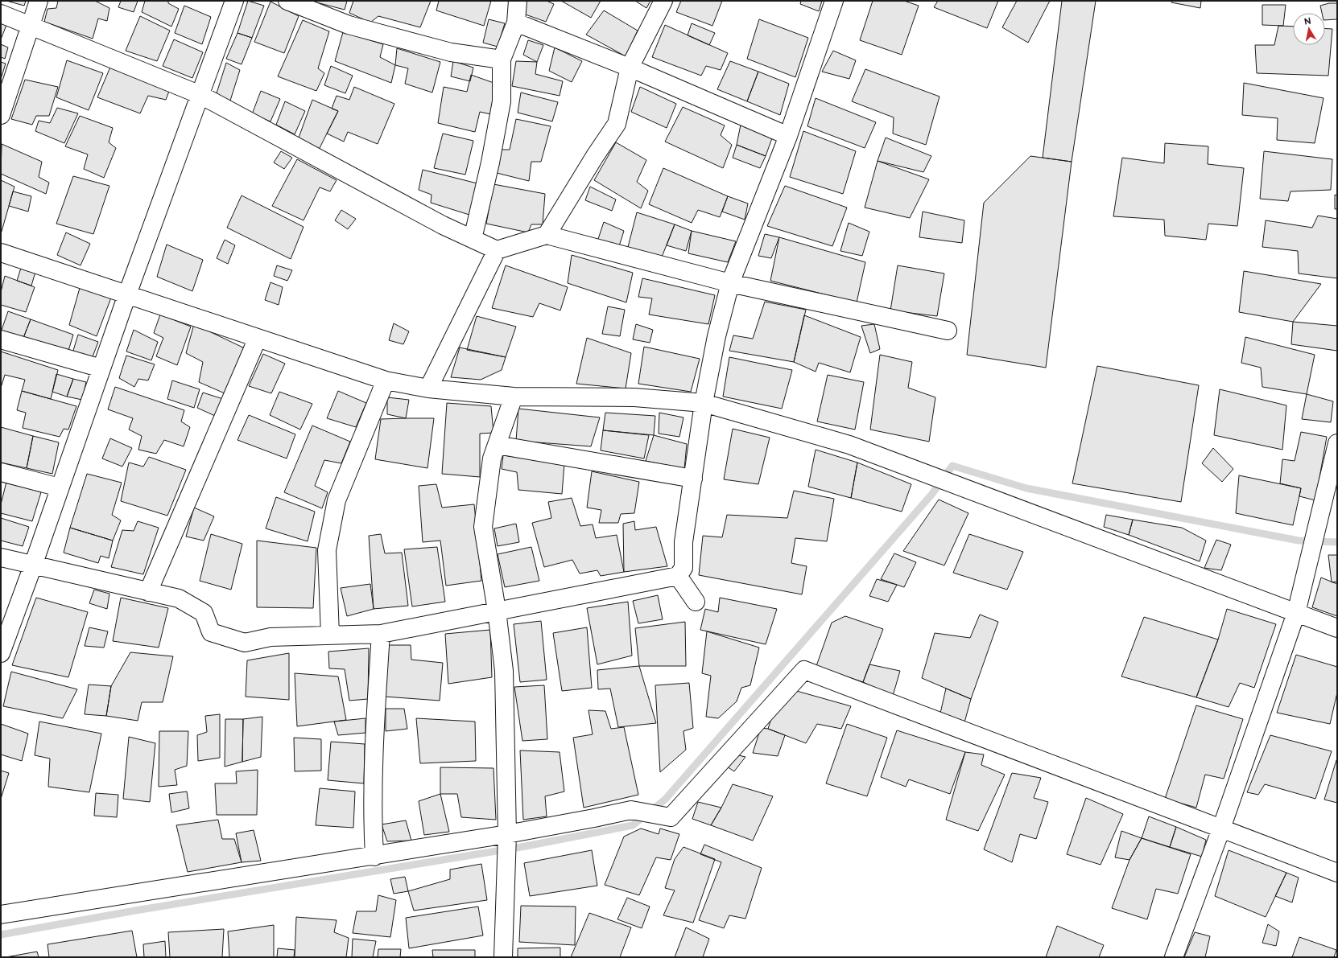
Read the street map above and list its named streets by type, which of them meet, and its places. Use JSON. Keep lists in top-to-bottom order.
{
  "north": "top"
}
